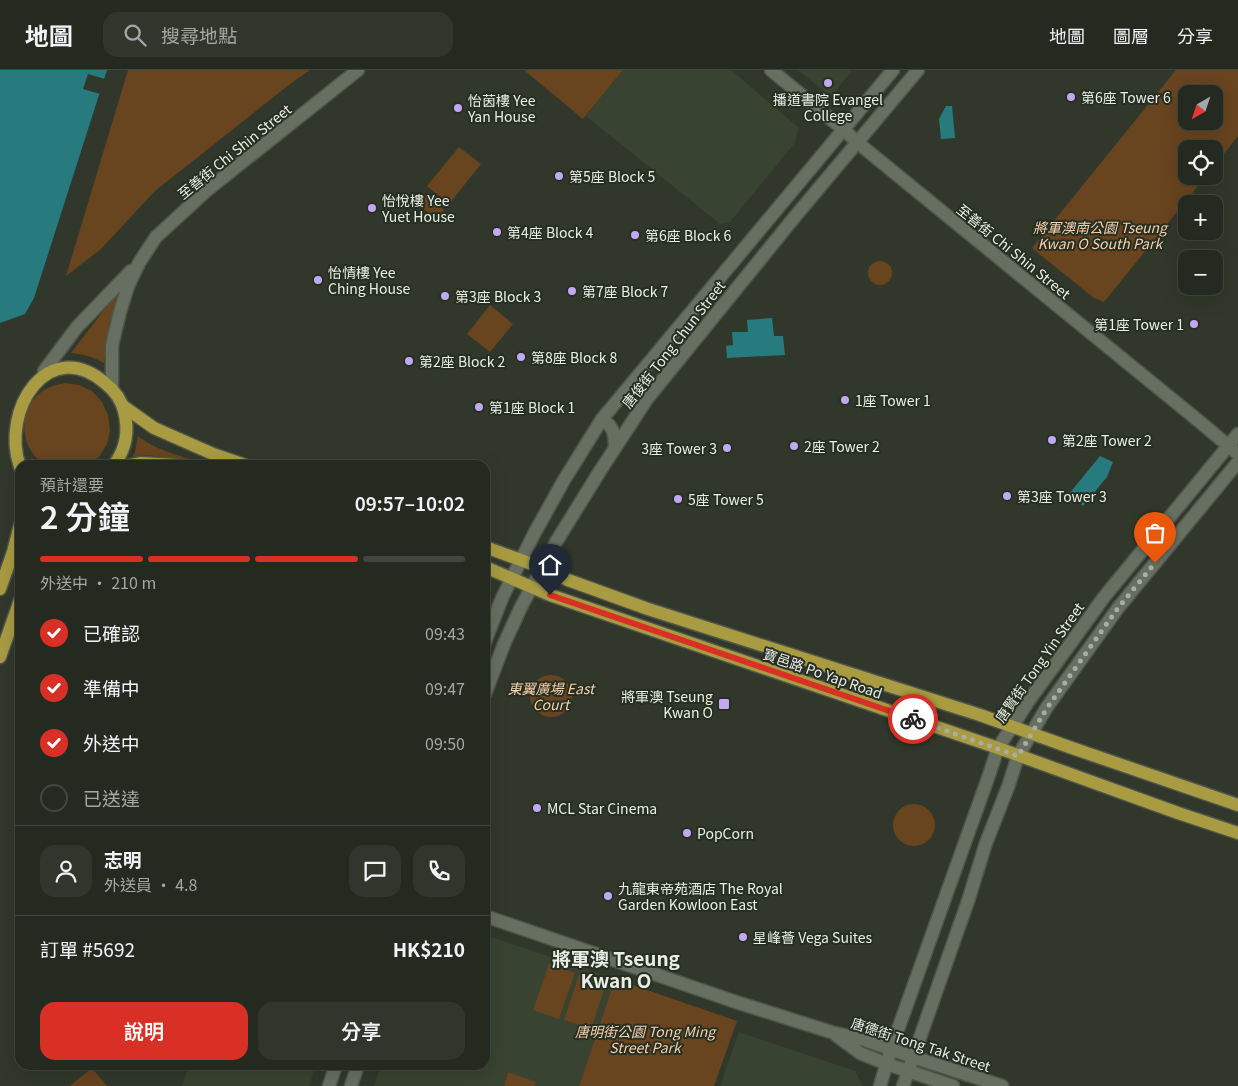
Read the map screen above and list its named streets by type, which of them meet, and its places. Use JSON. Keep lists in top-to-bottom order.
{
  "streets": {
    "main road": ["寶邑路 Po Yap Road"],
    "street": [
      "至善街 Chi Shin Street",
      "唐俊街 Tong Chun Street",
      "唐賢街 Tong Yin Street",
      "唐德街 Tong Tak Street"
    ]
  },
  "crossings": [
    ["至善街 Chi Shin Street", "唐俊街 Tong Chun Street"],
    ["至善街 Chi Shin Street", "唐賢街 Tong Yin Street"],
    ["唐俊街 Tong Chun Street", "寶邑路 Po Yap Road"],
    ["唐賢街 Tong Yin Street", "寶邑路 Po Yap Road"],
    ["唐賢街 Tong Yin Street", "唐德街 Tong Tak Street"]
  ],
  "districts": ["將軍澳 Tseung Kwan O"],
  "parks": ["將軍澳南公園 Tseung Kwan O South Park", "東翼廣場 East Court", "唐明街公園 Tong Ming Street Park"],
  "places": {
    "other": [
      "播道書院 Evangel College",
      "第6座 Tower 6",
      "怡茵樓 Yee Yan House",
      "第5座 Block 5",
      "怡悅樓 Yee Yuet House",
      "第4座 Block 4",
      "第6座 Block 6",
      "怡情樓 Yee Ching House",
      "第7座 Block 7",
      "第3座 Block 3",
      "第1座 Tower 1",
      "第8座 Block 8",
      "第2座 Block 2",
      "1座 Tower 1",
      "第1座 Block 1",
      "第2座 Tower 2",
      "2座 Tower 2",
      "3座 Tower 3",
      "第3座 Tower 3",
      "5座 Tower 5",
      "MCL Star Cinema",
      "PopCorn",
      "九龍東帝苑酒店 The Royal Garden Kowloon East",
      "星峰薈 Vega Suites"
    ],
    "transit": ["將軍澳 Tseung Kwan O"]
  },
  "north": "bottom left",
  "page": {
    "header": "地圖",
    "search": "搜尋地點",
    "nav": ["地圖", "圖層", "分享"],
    "map_buttons": ["+", "−"],
    "heading": ["2 分鐘", "預計還要", "09:57–10:02"],
    "panel": [
      "志明",
      "外送員 · 4.8",
      "訂單 #5692",
      "HK$210"
    ],
    "bar": "外送中 · 210 m",
    "list": [
      ["已確認", "09:43"],
      ["準備中", "09:47"],
      ["外送中", "09:50"],
      "已送達"
    ],
    "buttons": ["說明", "分享"]
  }
}
